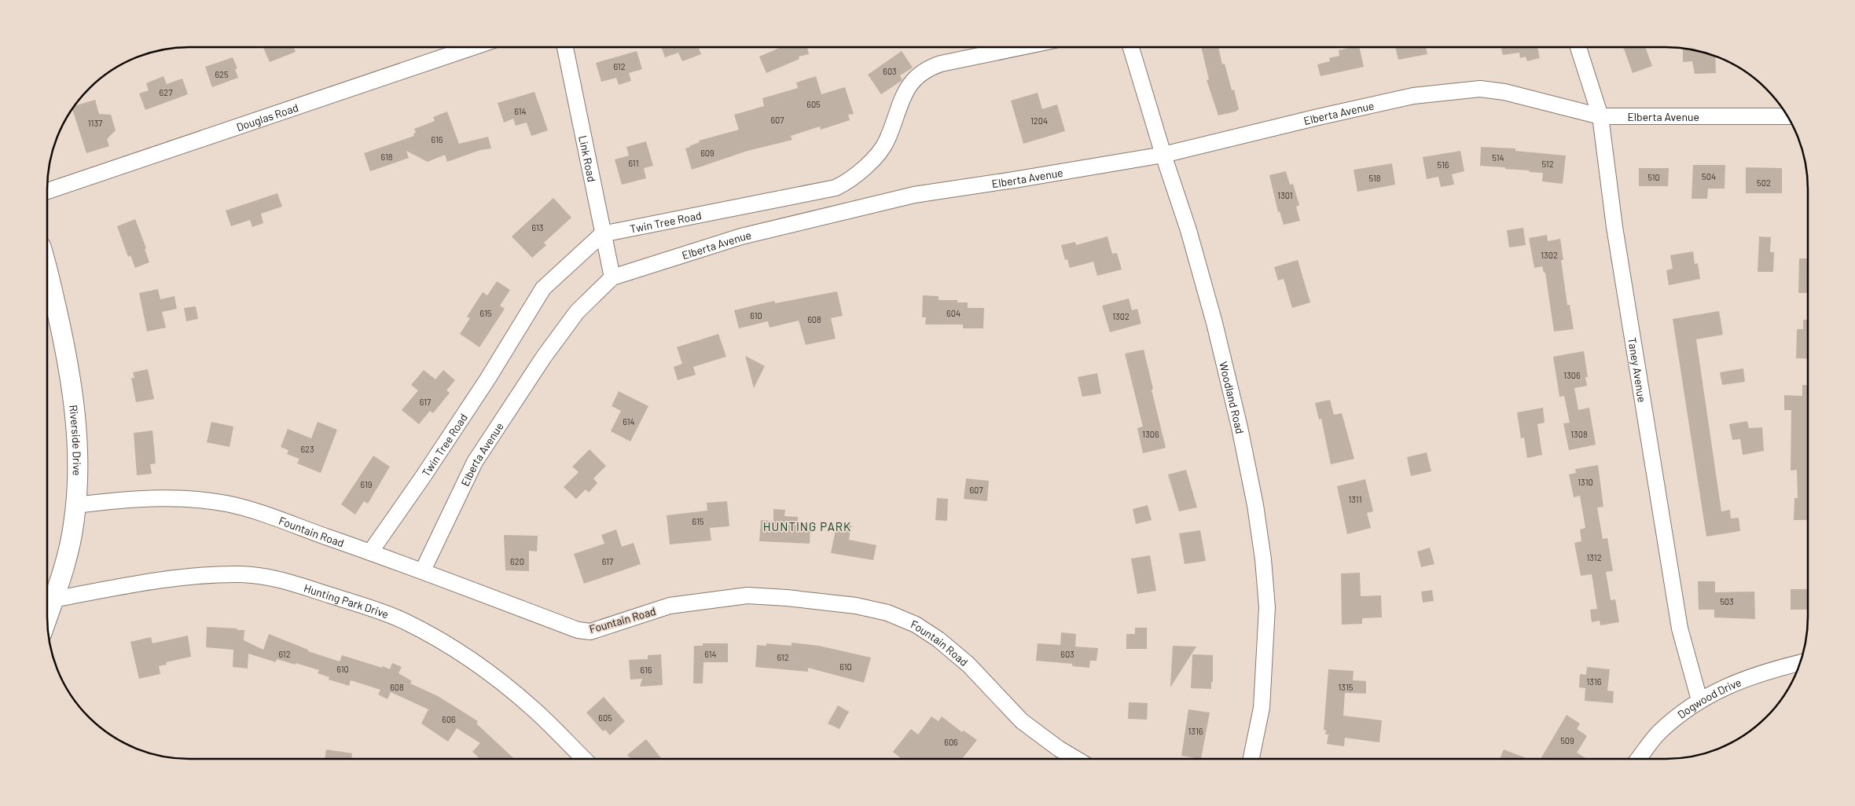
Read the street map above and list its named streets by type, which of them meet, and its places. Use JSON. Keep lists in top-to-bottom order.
{
  "streets": {
    "street": [
      "Elberta Avenue",
      "Douglas Road",
      "Link Road",
      "Twin Tree Road",
      "Taney Avenue",
      "Woodland Road",
      "Riverside Drive",
      "Fountain Road",
      "Hunting Park Drive",
      "Dogwood Drive"
    ]
  },
  "crossings": [
    ["Elberta Avenue", "Link Road"],
    ["Elberta Avenue", "Taney Avenue"],
    ["Elberta Avenue", "Woodland Road"],
    ["Elberta Avenue", "Fountain Road"],
    ["Link Road", "Twin Tree Road"],
    ["Twin Tree Road", "Fountain Road"],
    ["Taney Avenue", "Dogwood Drive"],
    ["Riverside Drive", "Fountain Road"],
    ["Riverside Drive", "Hunting Park Drive"]
  ],
  "districts": ["HUNTING PARK"],
  "house_numbers": [
    "612",
    "603",
    "625",
    "627",
    "605",
    "614",
    "607",
    "1204",
    "1137",
    "616",
    "609",
    "618",
    "514",
    "611",
    "512",
    "516",
    "504",
    "510",
    "518",
    "502",
    "1301",
    "613",
    "1302",
    "615",
    "604",
    "610",
    "1302",
    "608",
    "1306",
    "617",
    "614",
    "1306",
    "1308",
    "623",
    "1310",
    "619",
    "607",
    "1311",
    "615",
    "1312",
    "620",
    "617",
    "503",
    "612",
    "614",
    "603",
    "612",
    "610",
    "610",
    "616",
    "1316",
    "608",
    "1315",
    "605",
    "606",
    "1316",
    "509",
    "606"
  ]
}
